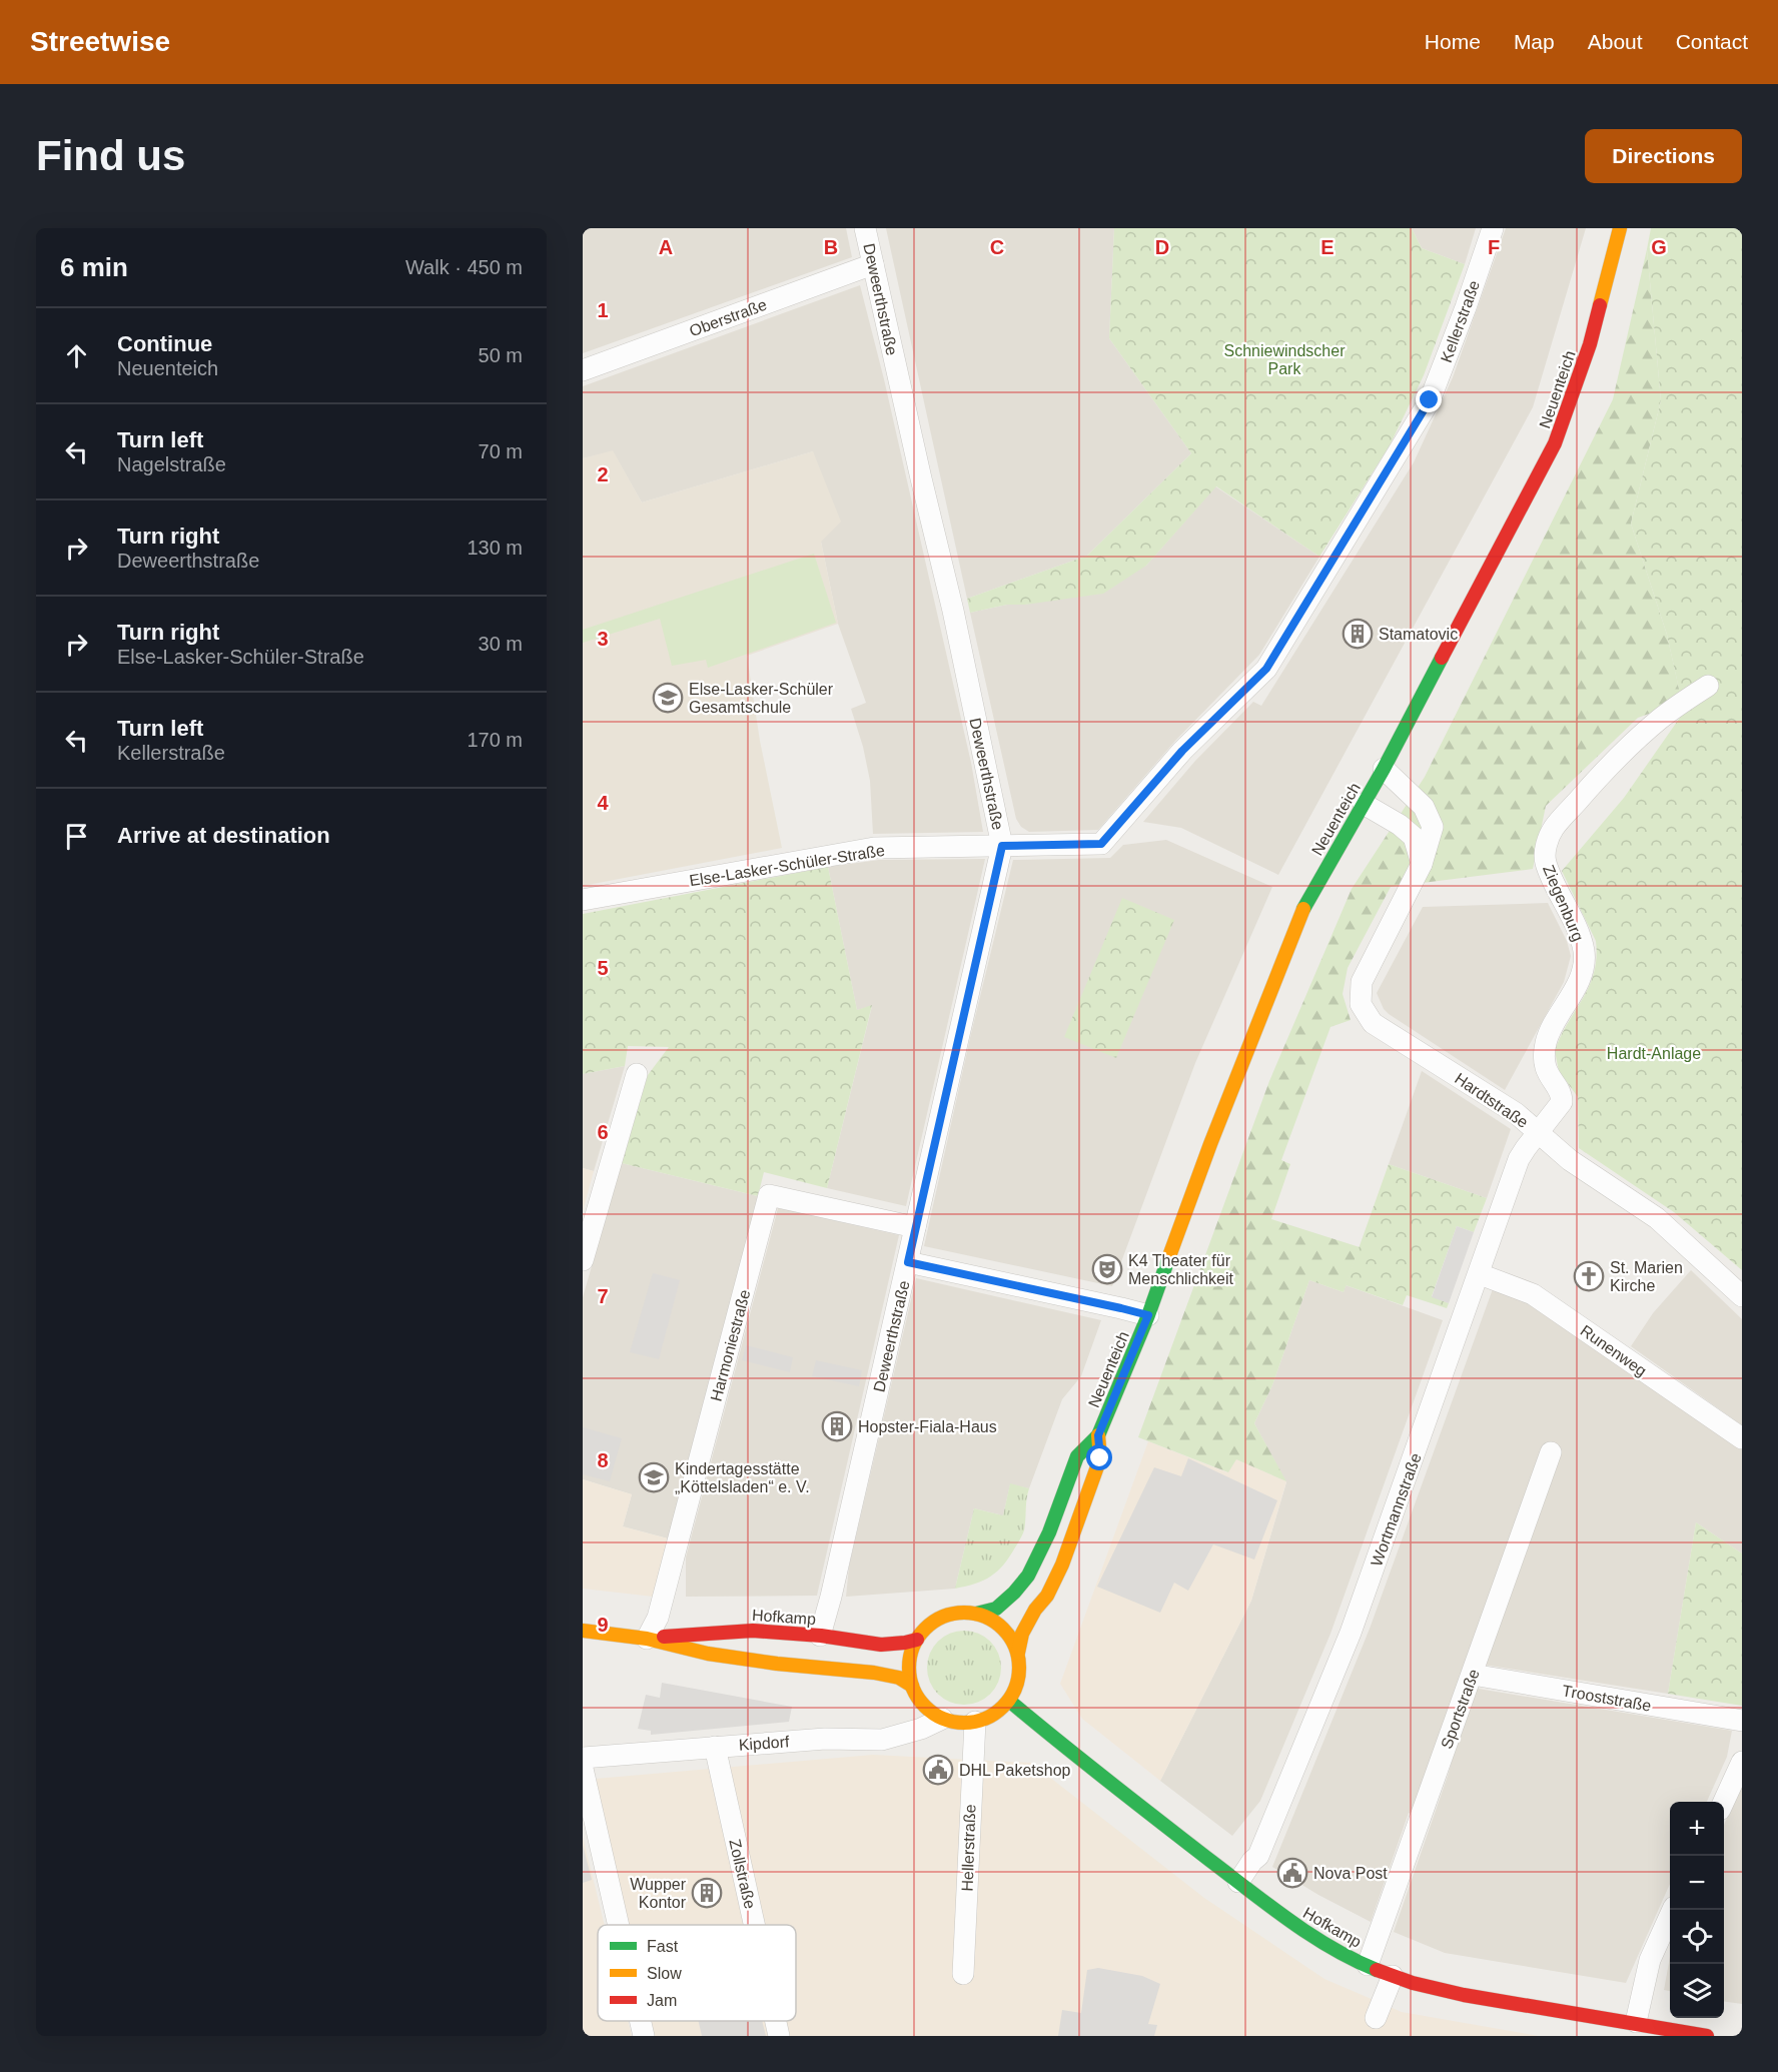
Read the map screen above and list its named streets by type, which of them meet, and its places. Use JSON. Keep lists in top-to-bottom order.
{
  "streets": {
    "street": [
      "Deweerthstraße",
      "Oberstraße",
      "Kellerstraße",
      "Neuenteich",
      "Else-Lasker-Schüler-Straße",
      "Ziegenburg",
      "Hardtstraße",
      "Harmoniestraße",
      "Runenweg",
      "Wortmannstraße",
      "Hofkamp",
      "Trooststraße",
      "Sportstraße",
      "Kipdorf",
      "Hellerstraße",
      "Zollstraße"
    ]
  },
  "crossings": [
    ["Deweerthstraße", "Oberstraße"],
    ["Deweerthstraße", "Else-Lasker-Schüler-Straße"],
    ["Deweerthstraße", "Harmoniestraße"],
    ["Deweerthstraße", "Hofkamp"],
    ["Kellerstraße", "Else-Lasker-Schüler-Straße"],
    ["Neuenteich", "Hardtstraße"],
    ["Neuenteich", "Hofkamp"],
    ["Neuenteich", "Kipdorf"],
    ["Neuenteich", "Hellerstraße"],
    ["Ziegenburg", "Hardtstraße"],
    ["Ziegenburg", "Wortmannstraße"],
    ["Hardtstraße", "Wortmannstraße"],
    ["Harmoniestraße", "Hofkamp"],
    ["Runenweg", "Wortmannstraße"],
    ["Wortmannstraße", "Hofkamp"],
    ["Hofkamp", "Sportstraße"],
    ["Hofkamp", "Kipdorf"],
    ["Hofkamp", "Hellerstraße"],
    ["Trooststraße", "Sportstraße"],
    ["Kipdorf", "Hellerstraße"],
    ["Kipdorf", "Zollstraße"]
  ],
  "parks": ["Schniewindscher Park", "Hardt-Anlage"],
  "places": {
    "building": ["Stamatovic", "Hopster-Fiala-Haus", "Wupper Kontor"],
    "school or university": ["Else-Lasker-Schüler Gesamtschule", "Kindertagesstätte „Köttelsladen“ e. V."],
    "theatre": ["K4 Theater für Menschlichkeit"],
    "church": ["St. Marien Kirche"],
    "public building": ["DHL Paketshop", "Nova Post"]
  },
  "legend": ["Fast", "Slow", "Jam"],
  "page": {
    "header": "Streetwise",
    "nav": [
      "Home",
      "Map",
      "About",
      "Contact"
    ],
    "buttons": "Directions",
    "title": "Find us",
    "heading": ["6 min", "Walk · 450 m"],
    "list": [
      ["Continue", "Neuenteich", "50 m"],
      ["Turn left", "Nagelstraße", "70 m"],
      ["Turn right", "Deweerthstraße", "130 m"],
      ["Turn right", "Else-Lasker-Schüler-Straße", "30 m"],
      ["Turn left", "Kellerstraße", "170 m"],
      "Arrive at destination"
    ],
    "map_buttons": ["+", "−"]
  },
  "grid": {
    "columns": [
      "A",
      "B",
      "C",
      "D",
      "E",
      "F",
      "G"
    ],
    "rows": [
      "1",
      "2",
      "3",
      "4",
      "5",
      "6",
      "7",
      "8",
      "9"
    ]
  }
}
